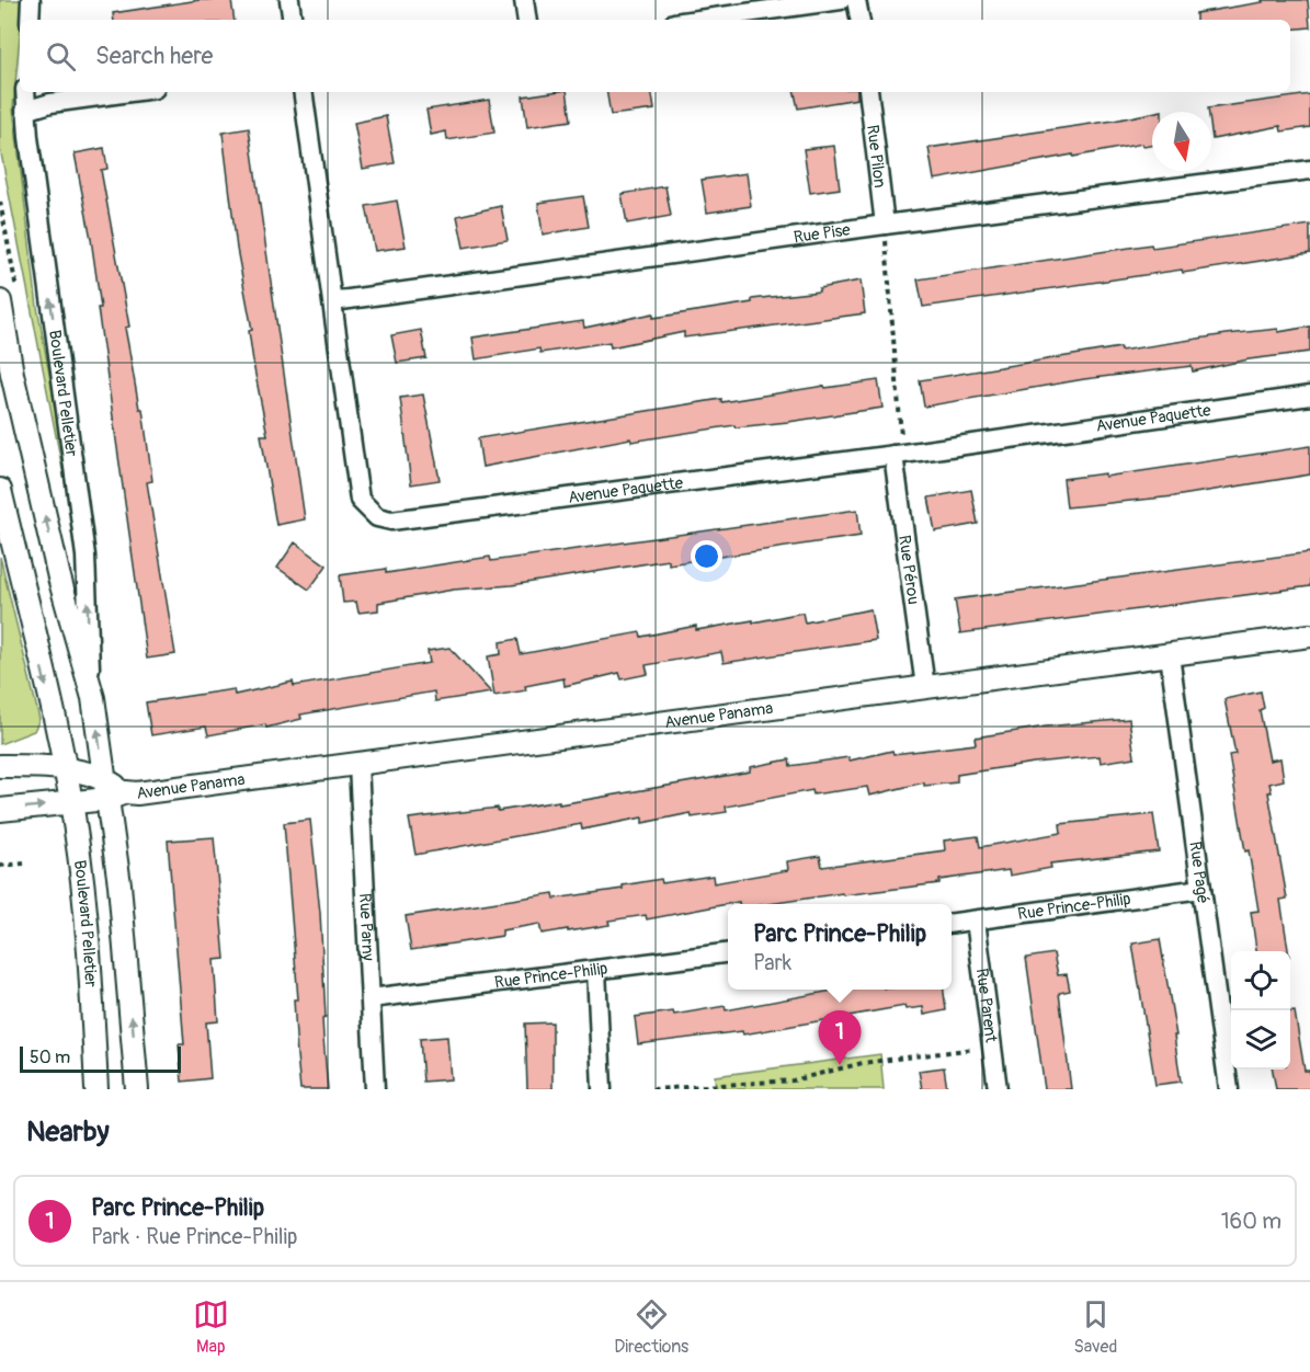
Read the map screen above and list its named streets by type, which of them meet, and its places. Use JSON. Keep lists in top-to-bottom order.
{
  "streets": {
    "street": [
      "Rue Pilon",
      "Rue Pise",
      "Boulevard Pelletier",
      "Avenue Paquette",
      "Rue Pérou",
      "Avenue Panama",
      "Rue Pagé",
      "Rue Prince-Philip",
      "Rue Parny",
      "Rue Parent"
    ]
  },
  "crossings": [
    ["Rue Pilon", "Rue Pise"],
    ["Rue Pise", "Avenue Paquette"],
    ["Boulevard Pelletier", "Avenue Panama"],
    ["Avenue Paquette", "Rue Pérou"],
    ["Rue Pérou", "Avenue Panama"],
    ["Avenue Panama", "Rue Pagé"],
    ["Avenue Panama", "Rue Parny"],
    ["Rue Pagé", "Rue Prince-Philip"],
    ["Rue Prince-Philip", "Rue Parny"],
    ["Rue Prince-Philip", "Rue Parent"]
  ],
  "scale_bar": "50 m",
  "north": "bottom",
  "page": {
    "search": "Search here",
    "popup": ["Parc Prince-Philip", "Park"],
    "pins": "1",
    "scale": "50 m",
    "heading": "Nearby",
    "list": [
      {
        "mark": "1",
        "name": "Parc Prince-Philip",
        "note": "Park · Rue Prince-Philip",
        "value": "160 m"
      }
    ],
    "nav": ["Map", "Directions", "Saved"]
  }
}
